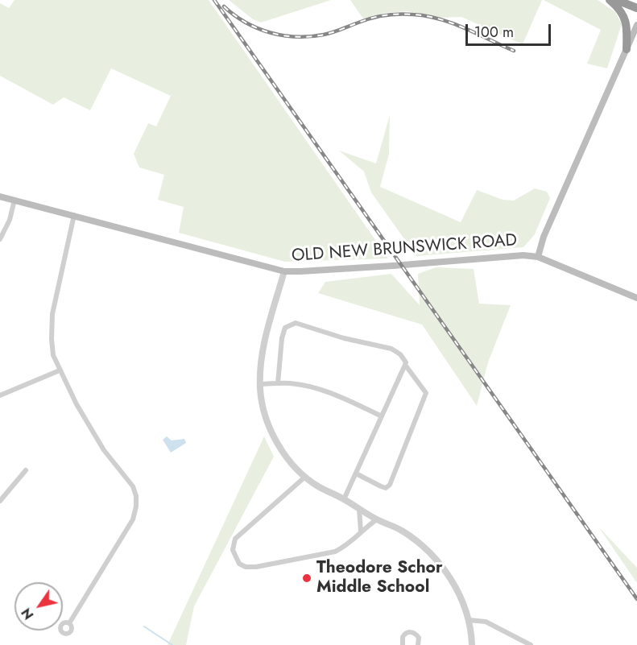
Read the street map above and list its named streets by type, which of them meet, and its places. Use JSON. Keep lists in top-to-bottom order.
{
  "streets": {
    "main road": ["OLD NEW BRUNSWICK ROAD"]
  },
  "places": ["Theodore Schor Middle School"],
  "scale_bar": "100 m",
  "north": "bottom left"
}
